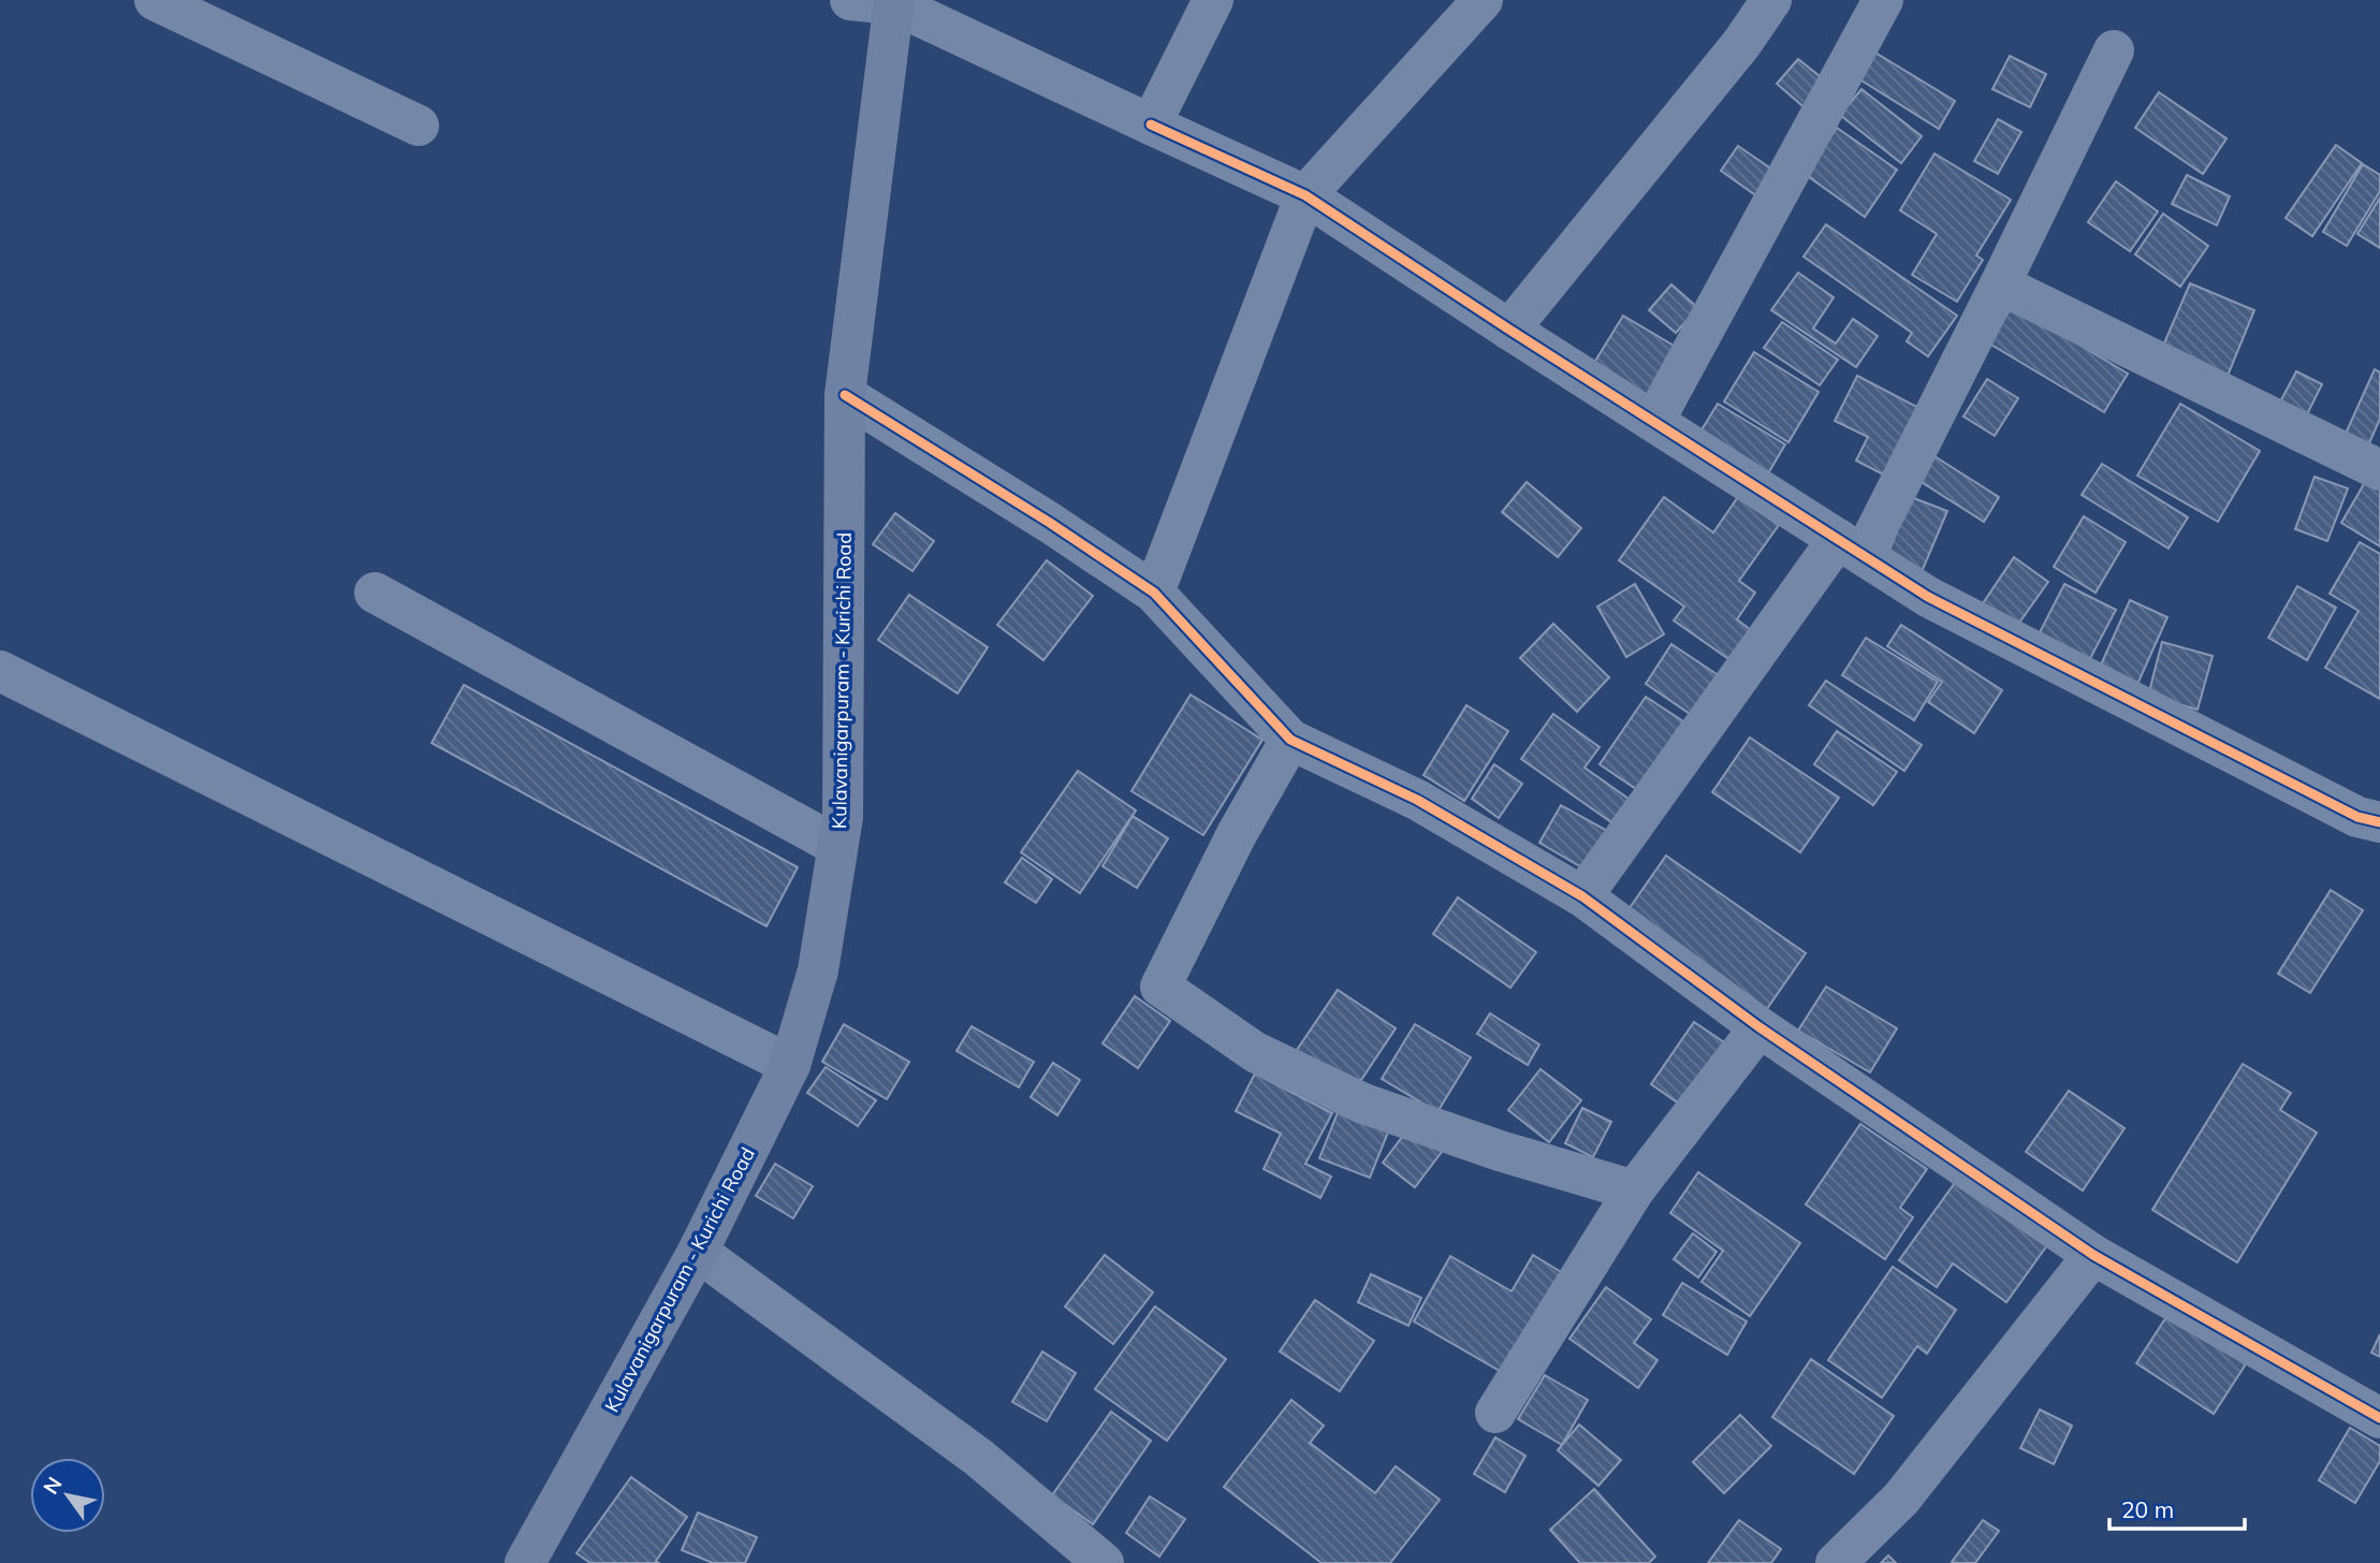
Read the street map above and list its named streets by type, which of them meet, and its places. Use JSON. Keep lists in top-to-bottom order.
{
  "streets": {
    "main road": ["Kulavanigarpuram - Kurichi Road"]
  },
  "scale_bar": "20 m",
  "north": "top left"
}
